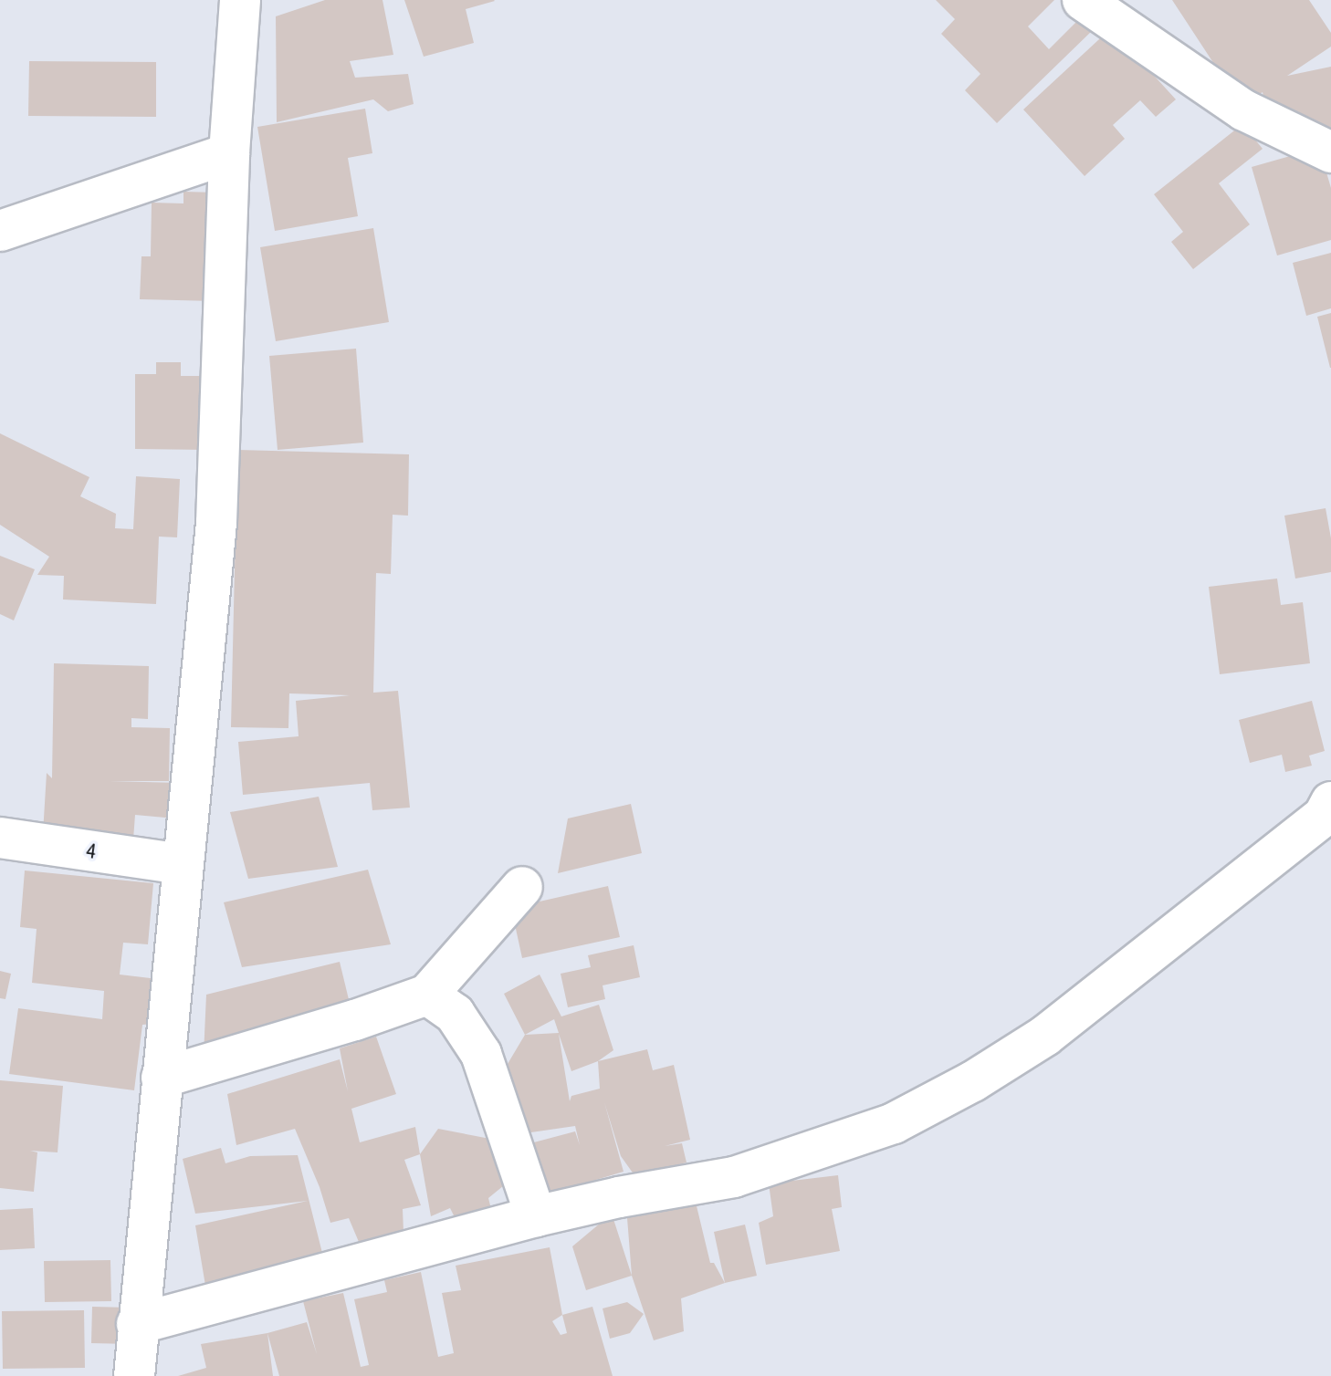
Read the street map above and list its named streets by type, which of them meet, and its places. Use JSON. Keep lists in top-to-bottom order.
{
  "streets": {
    "street": ["4"]
  }
}
